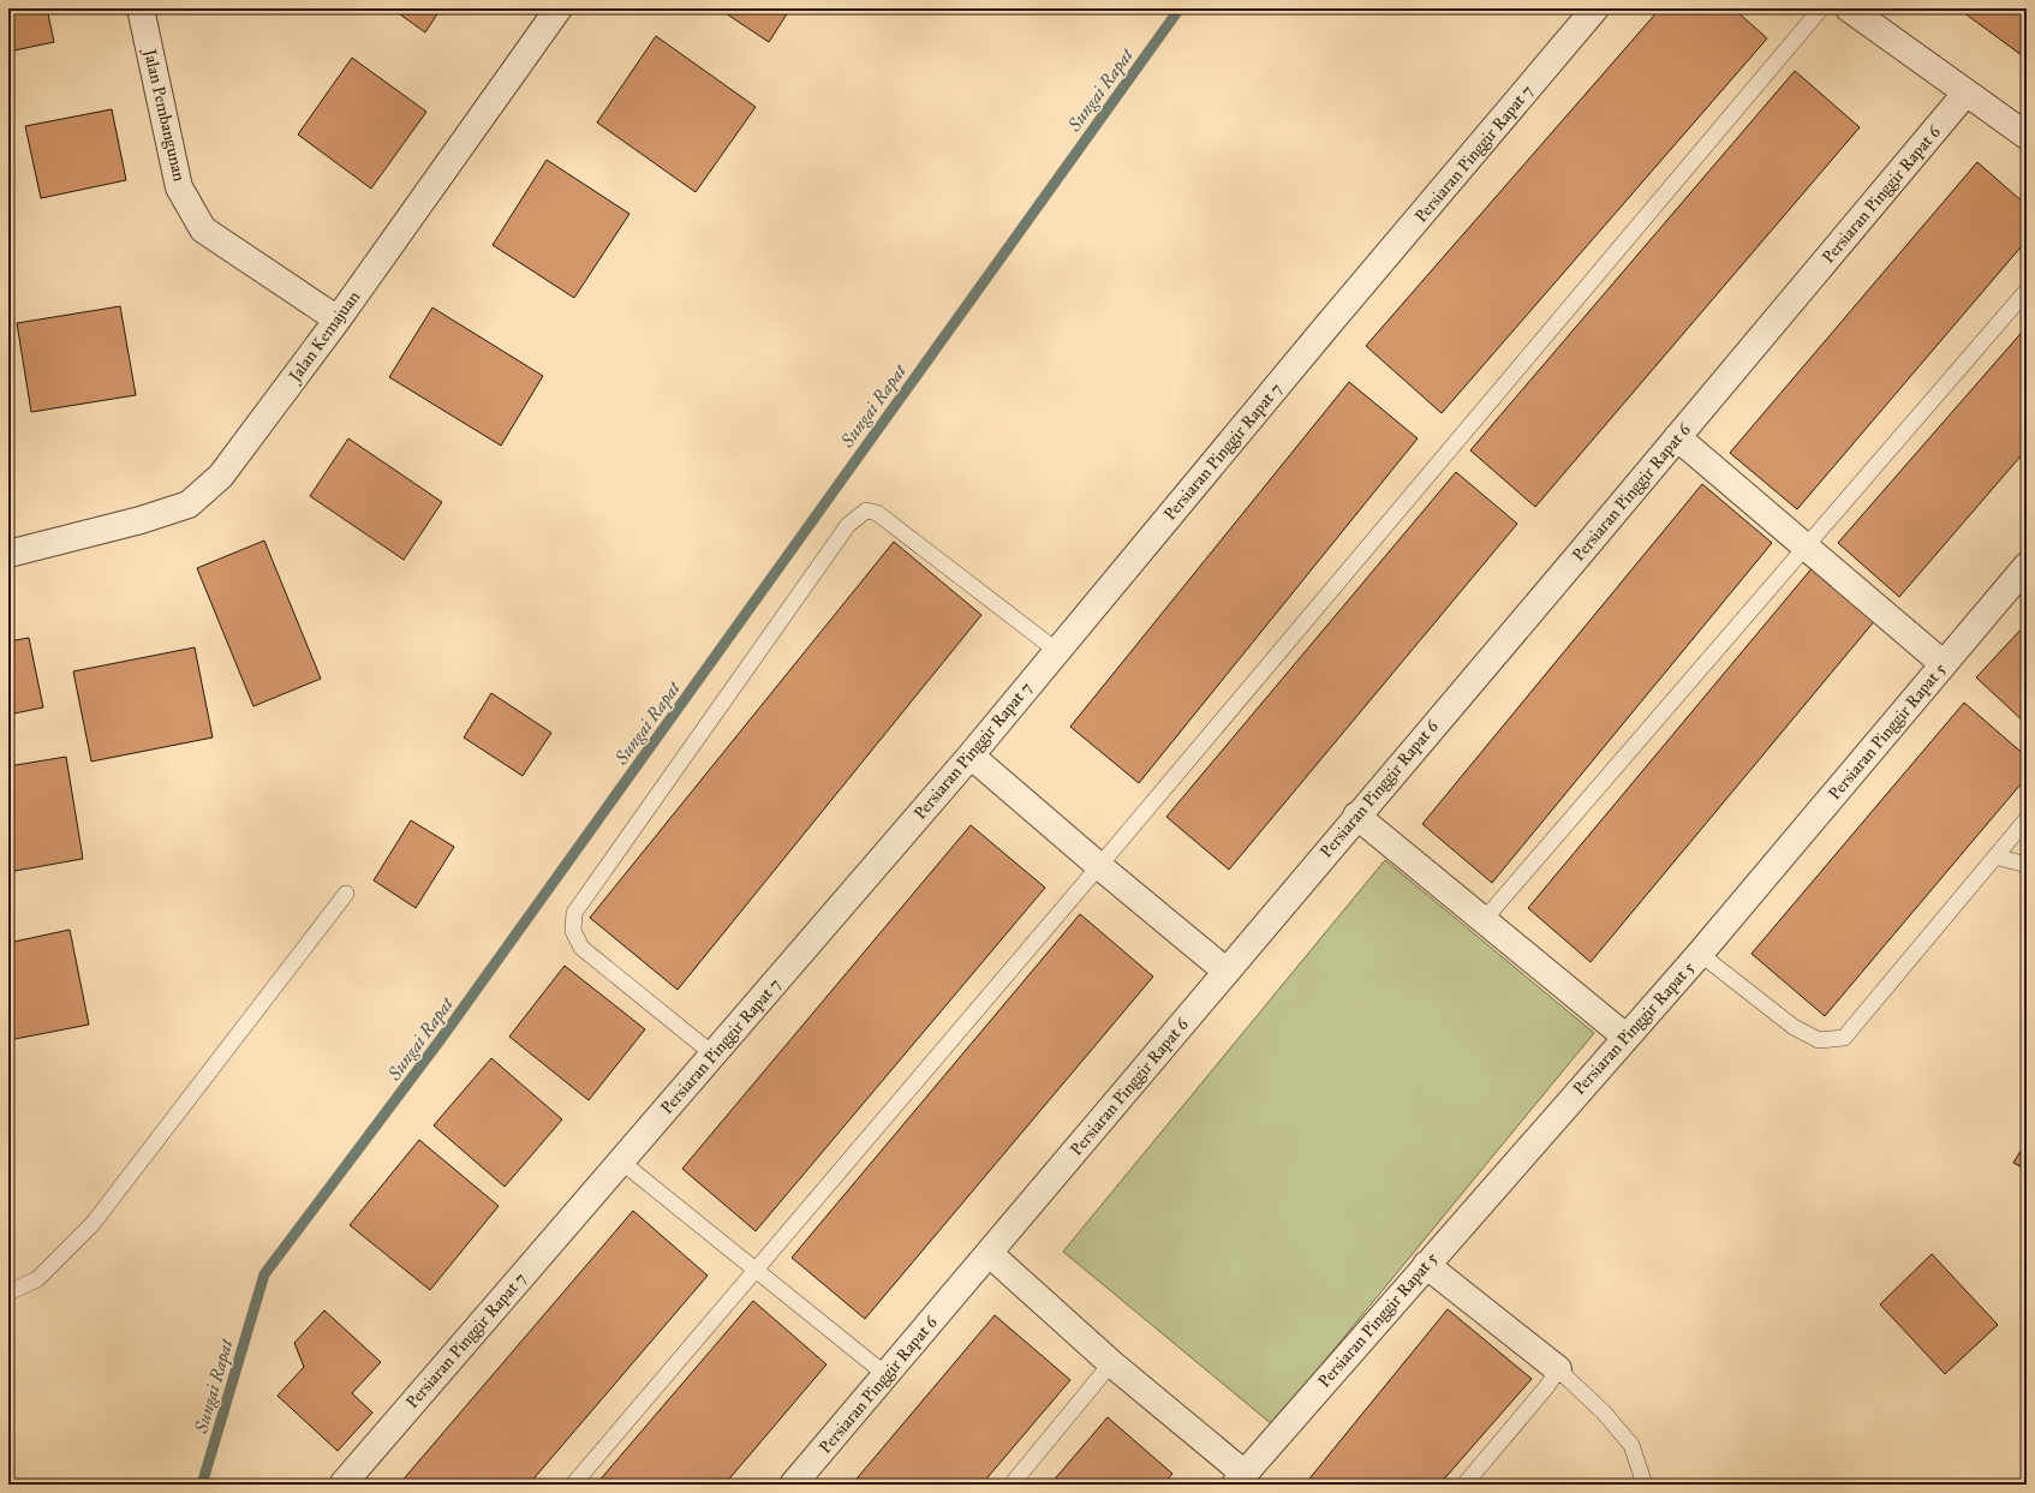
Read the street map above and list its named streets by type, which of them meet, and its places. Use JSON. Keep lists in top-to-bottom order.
{
  "streets": {
    "street": [
      "Jalan Pembangunan",
      "Persiaran Pinggir Rapat 7",
      "Persiaran Pinggir Rapat 6",
      "Jalan Kemajuan",
      "Persiaran Pinggir Rapat 5"
    ]
  },
  "crossings": [
    ["Jalan Pembangunan", "Jalan Kemajuan"]
  ],
  "water": ["Sungai Rapat"]
}
